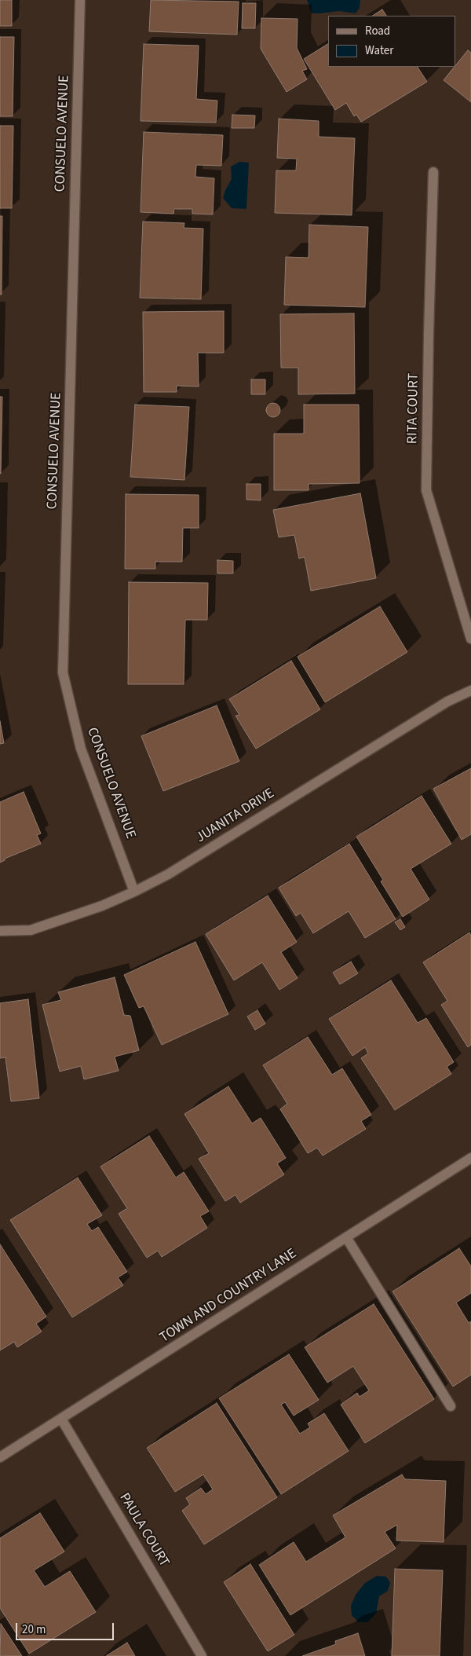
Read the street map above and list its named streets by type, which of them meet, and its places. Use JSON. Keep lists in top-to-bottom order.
{
  "streets": {
    "street": [
      "CONSUELO AVENUE",
      "RITA COURT",
      "JUANITA DRIVE",
      "TOWN AND COUNTRY LANE",
      "PAULA COURT"
    ]
  },
  "crossings": [
    ["CONSUELO AVENUE", "JUANITA DRIVE"],
    ["TOWN AND COUNTRY LANE", "PAULA COURT"]
  ],
  "legend": ["Road", "Water"],
  "scale_bar": "20 m"
}
